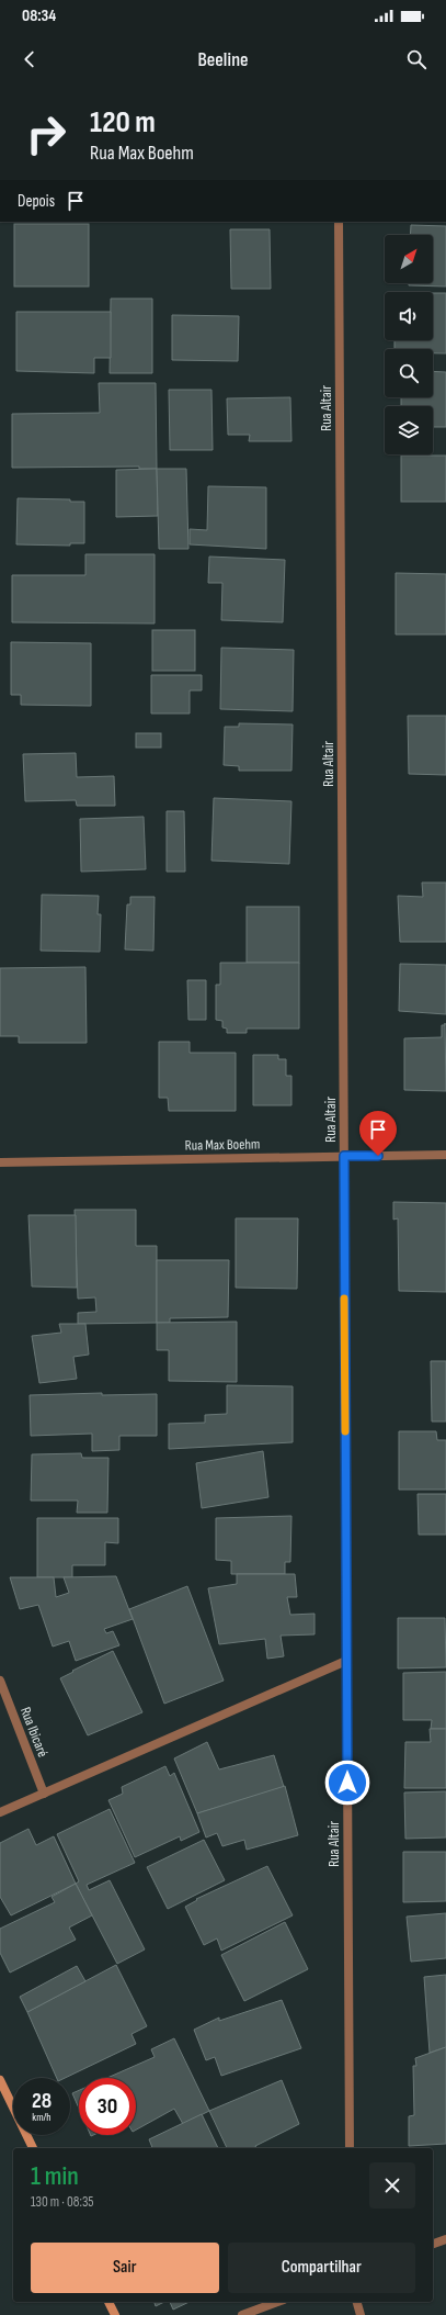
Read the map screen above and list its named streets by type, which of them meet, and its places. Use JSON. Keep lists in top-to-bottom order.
{
  "streets": {
    "street": ["Rua Altair", "Rua Max Boehm", "Rua Ibicaré"]
  },
  "crossings": [
    ["Rua Altair", "Rua Max Boehm"]
  ],
  "north": "top right",
  "page": {
    "status": "08:34",
    "header": "Beeline",
    "turn": ["120 m", "Rua Max Boehm"],
    "then": "Depois",
    "speed": "28 km/h",
    "limit": "30",
    "heading": ["1 min", "130 m · 08:35"],
    "buttons": ["Sair", "Compartilhar"]
  }
}
